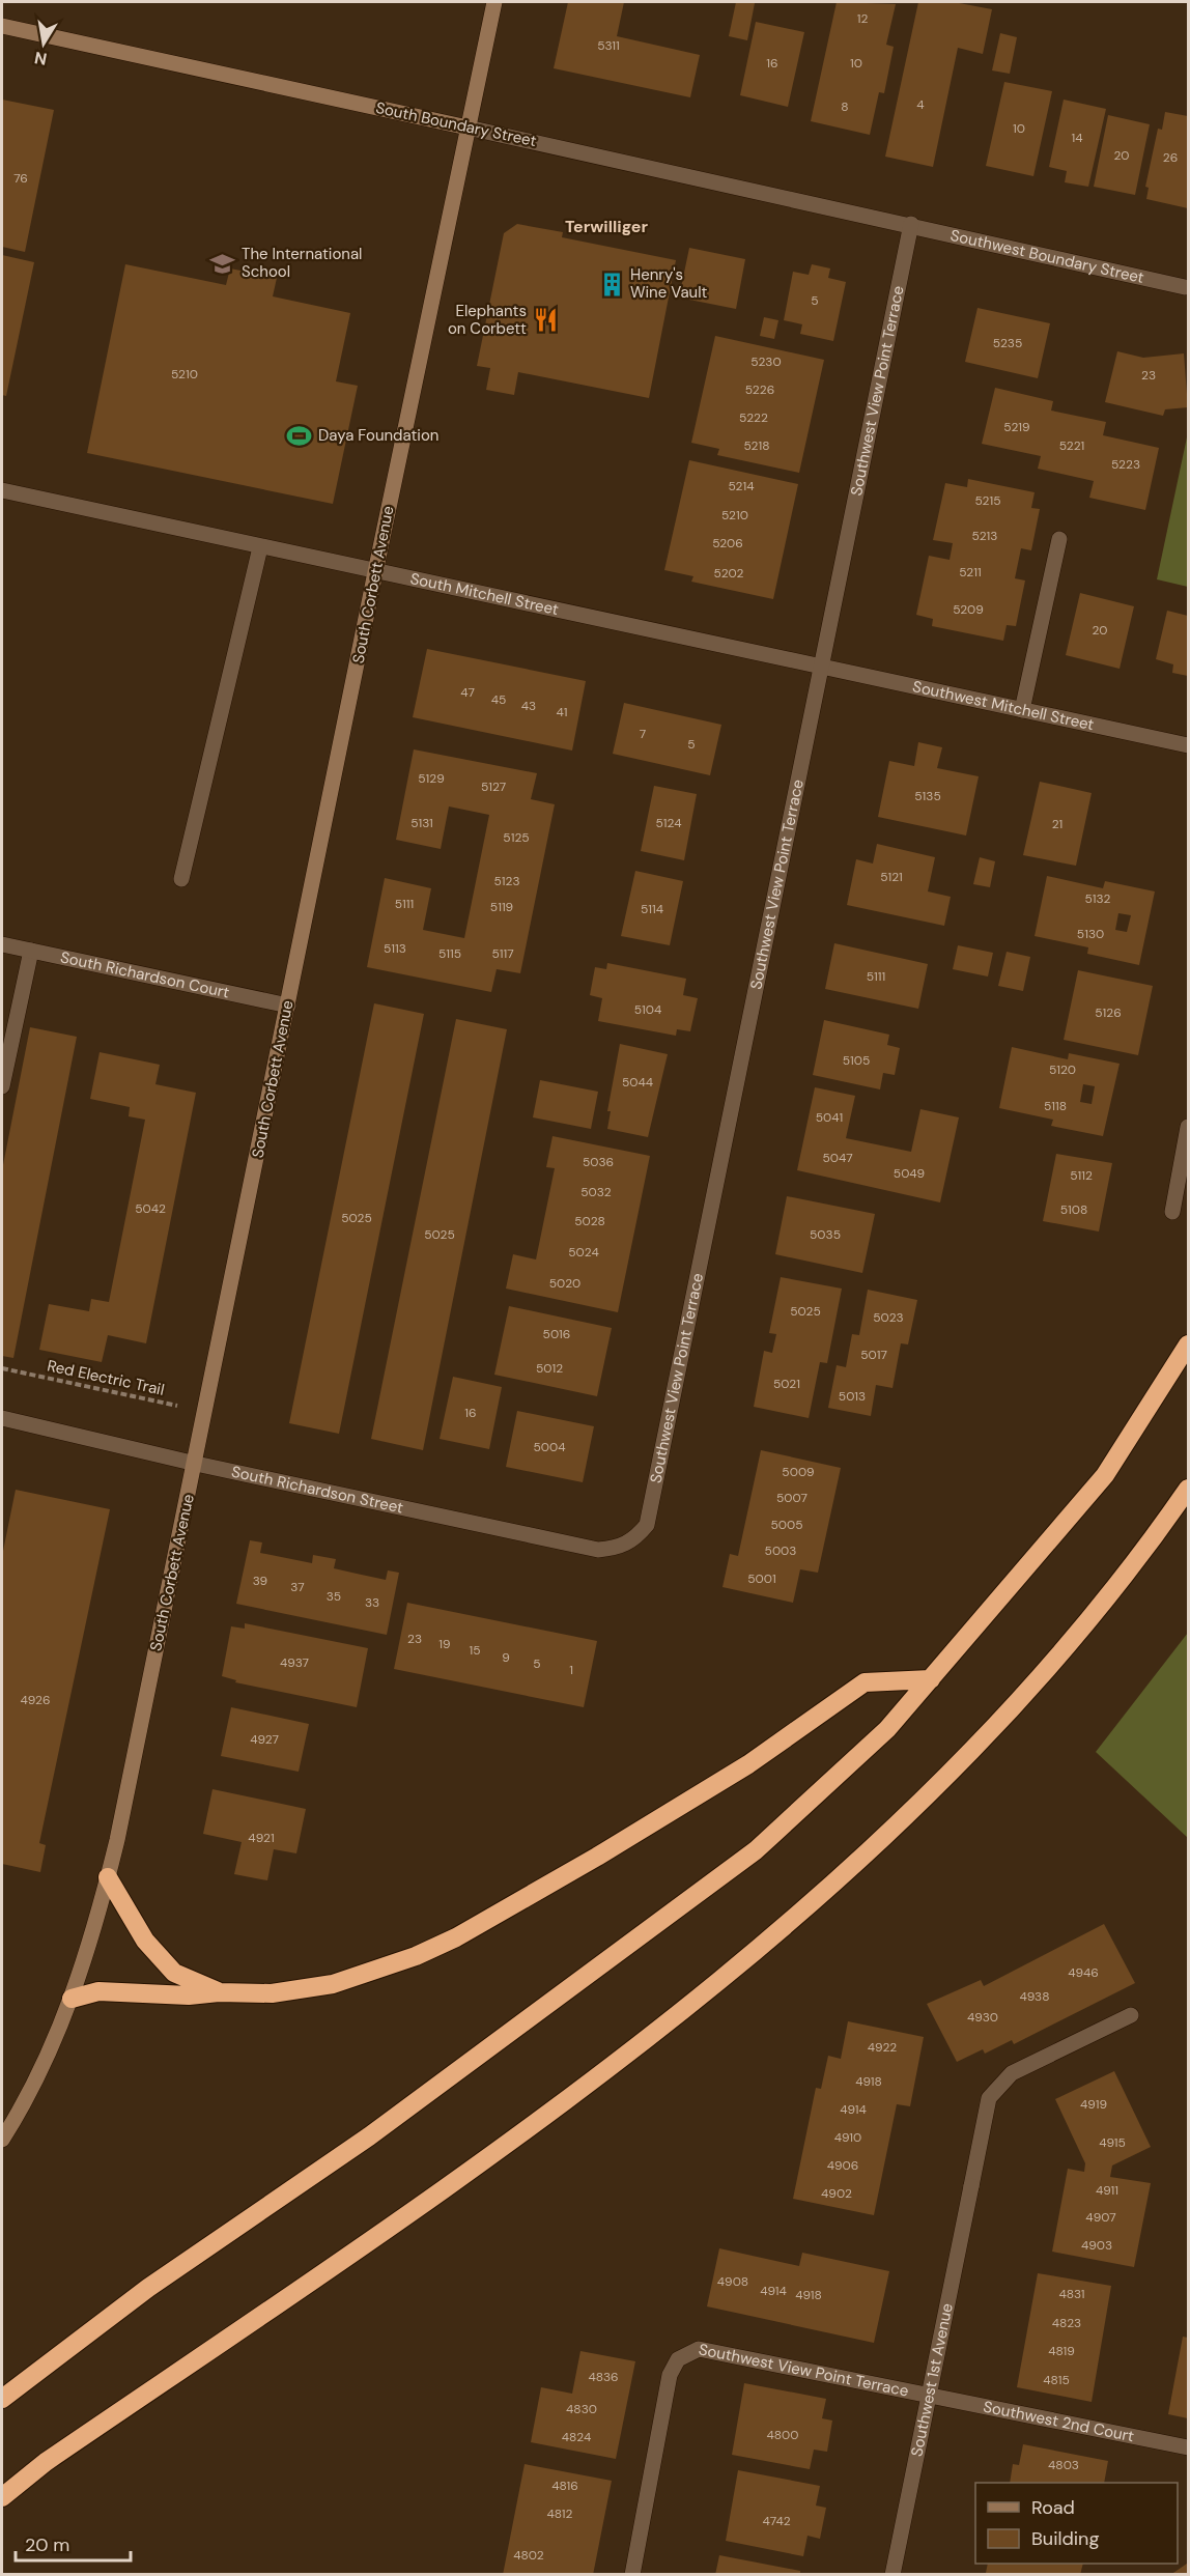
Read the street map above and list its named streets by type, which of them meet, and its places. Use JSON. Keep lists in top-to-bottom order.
{
  "streets": {
    "street": [
      "South Boundary Street",
      "Southwest Boundary Street",
      "Southwest View Point Terrace",
      "South Corbett Avenue",
      "South Mitchell Street",
      "Southwest Mitchell Street",
      "South Richardson Court",
      "South Richardson Street",
      "Southwest 1st Avenue",
      "Southwest 2nd Court"
    ],
    "path": ["Red Electric Trail"]
  },
  "crossings": [
    ["South Boundary Street", "Southwest Boundary Street"],
    ["South Boundary Street", "Southwest View Point Terrace"],
    ["South Boundary Street", "South Corbett Avenue"],
    ["Southwest Boundary Street", "Southwest View Point Terrace"],
    ["Southwest View Point Terrace", "South Mitchell Street"],
    ["Southwest View Point Terrace", "Southwest Mitchell Street"],
    ["Southwest View Point Terrace", "South Richardson Street"],
    ["Southwest View Point Terrace", "Southwest 1st Avenue"],
    ["Southwest View Point Terrace", "Southwest 2nd Court"],
    ["South Corbett Avenue", "South Mitchell Street"],
    ["South Corbett Avenue", "South Richardson Court"],
    ["South Corbett Avenue", "Red Electric Trail"],
    ["South Corbett Avenue", "South Richardson Street"],
    ["South Mitchell Street", "Southwest Mitchell Street"],
    ["Southwest 1st Avenue", "Southwest 2nd Court"]
  ],
  "districts": ["Terwilliger"],
  "places": {
    "school or university": ["The International School"],
    "building": ["Henry's Wine Vault"],
    "restaurant": ["Elephants on Corbett"],
    "sports": ["Daya Foundation"]
  },
  "house_numbers": [
    "12",
    "5311",
    "16",
    "10",
    "4",
    "8",
    "10",
    "14",
    "20",
    "26",
    "76",
    "5",
    "5235",
    "5230",
    "5210",
    "23",
    "5226",
    "5222",
    "5219",
    "5218",
    "5221",
    "5223",
    "5214",
    "5215",
    "5210",
    "5213",
    "5206",
    "5211",
    "5202",
    "5209",
    "20",
    "47",
    "45",
    "43",
    "41",
    "7",
    "5",
    "5129",
    "5127",
    "5135",
    "5131",
    "5124",
    "21",
    "5125",
    "5121",
    "5123",
    "5132",
    "5111",
    "5119",
    "5114",
    "5130",
    "5113",
    "5115",
    "5117",
    "5111",
    "5104",
    "5126",
    "5105",
    "5120",
    "5044",
    "5118",
    "5041",
    "5047",
    "5036",
    "5049",
    "5112",
    "5032",
    "5042",
    "5108",
    "5025",
    "5028",
    "5025",
    "5035",
    "5024",
    "5020",
    "5025",
    "5023",
    "5016",
    "5017",
    "5012",
    "5021",
    "5013",
    "16",
    "5004",
    "5009",
    "5007",
    "5005",
    "5003",
    "5001",
    "39",
    "37",
    "35",
    "33",
    "23",
    "19",
    "15",
    "9",
    "4937",
    "5",
    "1",
    "4926",
    "4927",
    "4921",
    "4946",
    "4938",
    "4930",
    "4922",
    "4918",
    "4919",
    "4914",
    "4910",
    "4915",
    "4906",
    "4911",
    "4902",
    "4907",
    "4903",
    "4908",
    "4914",
    "4831",
    "4918",
    "4823",
    "4819",
    "4836",
    "4815",
    "4830",
    "4800",
    "4824",
    "4803",
    "4816",
    "4812",
    "4742",
    "4802"
  ],
  "legend": ["Road", "Building"],
  "scale_bar": "20 m",
  "north": "bottom"
}
